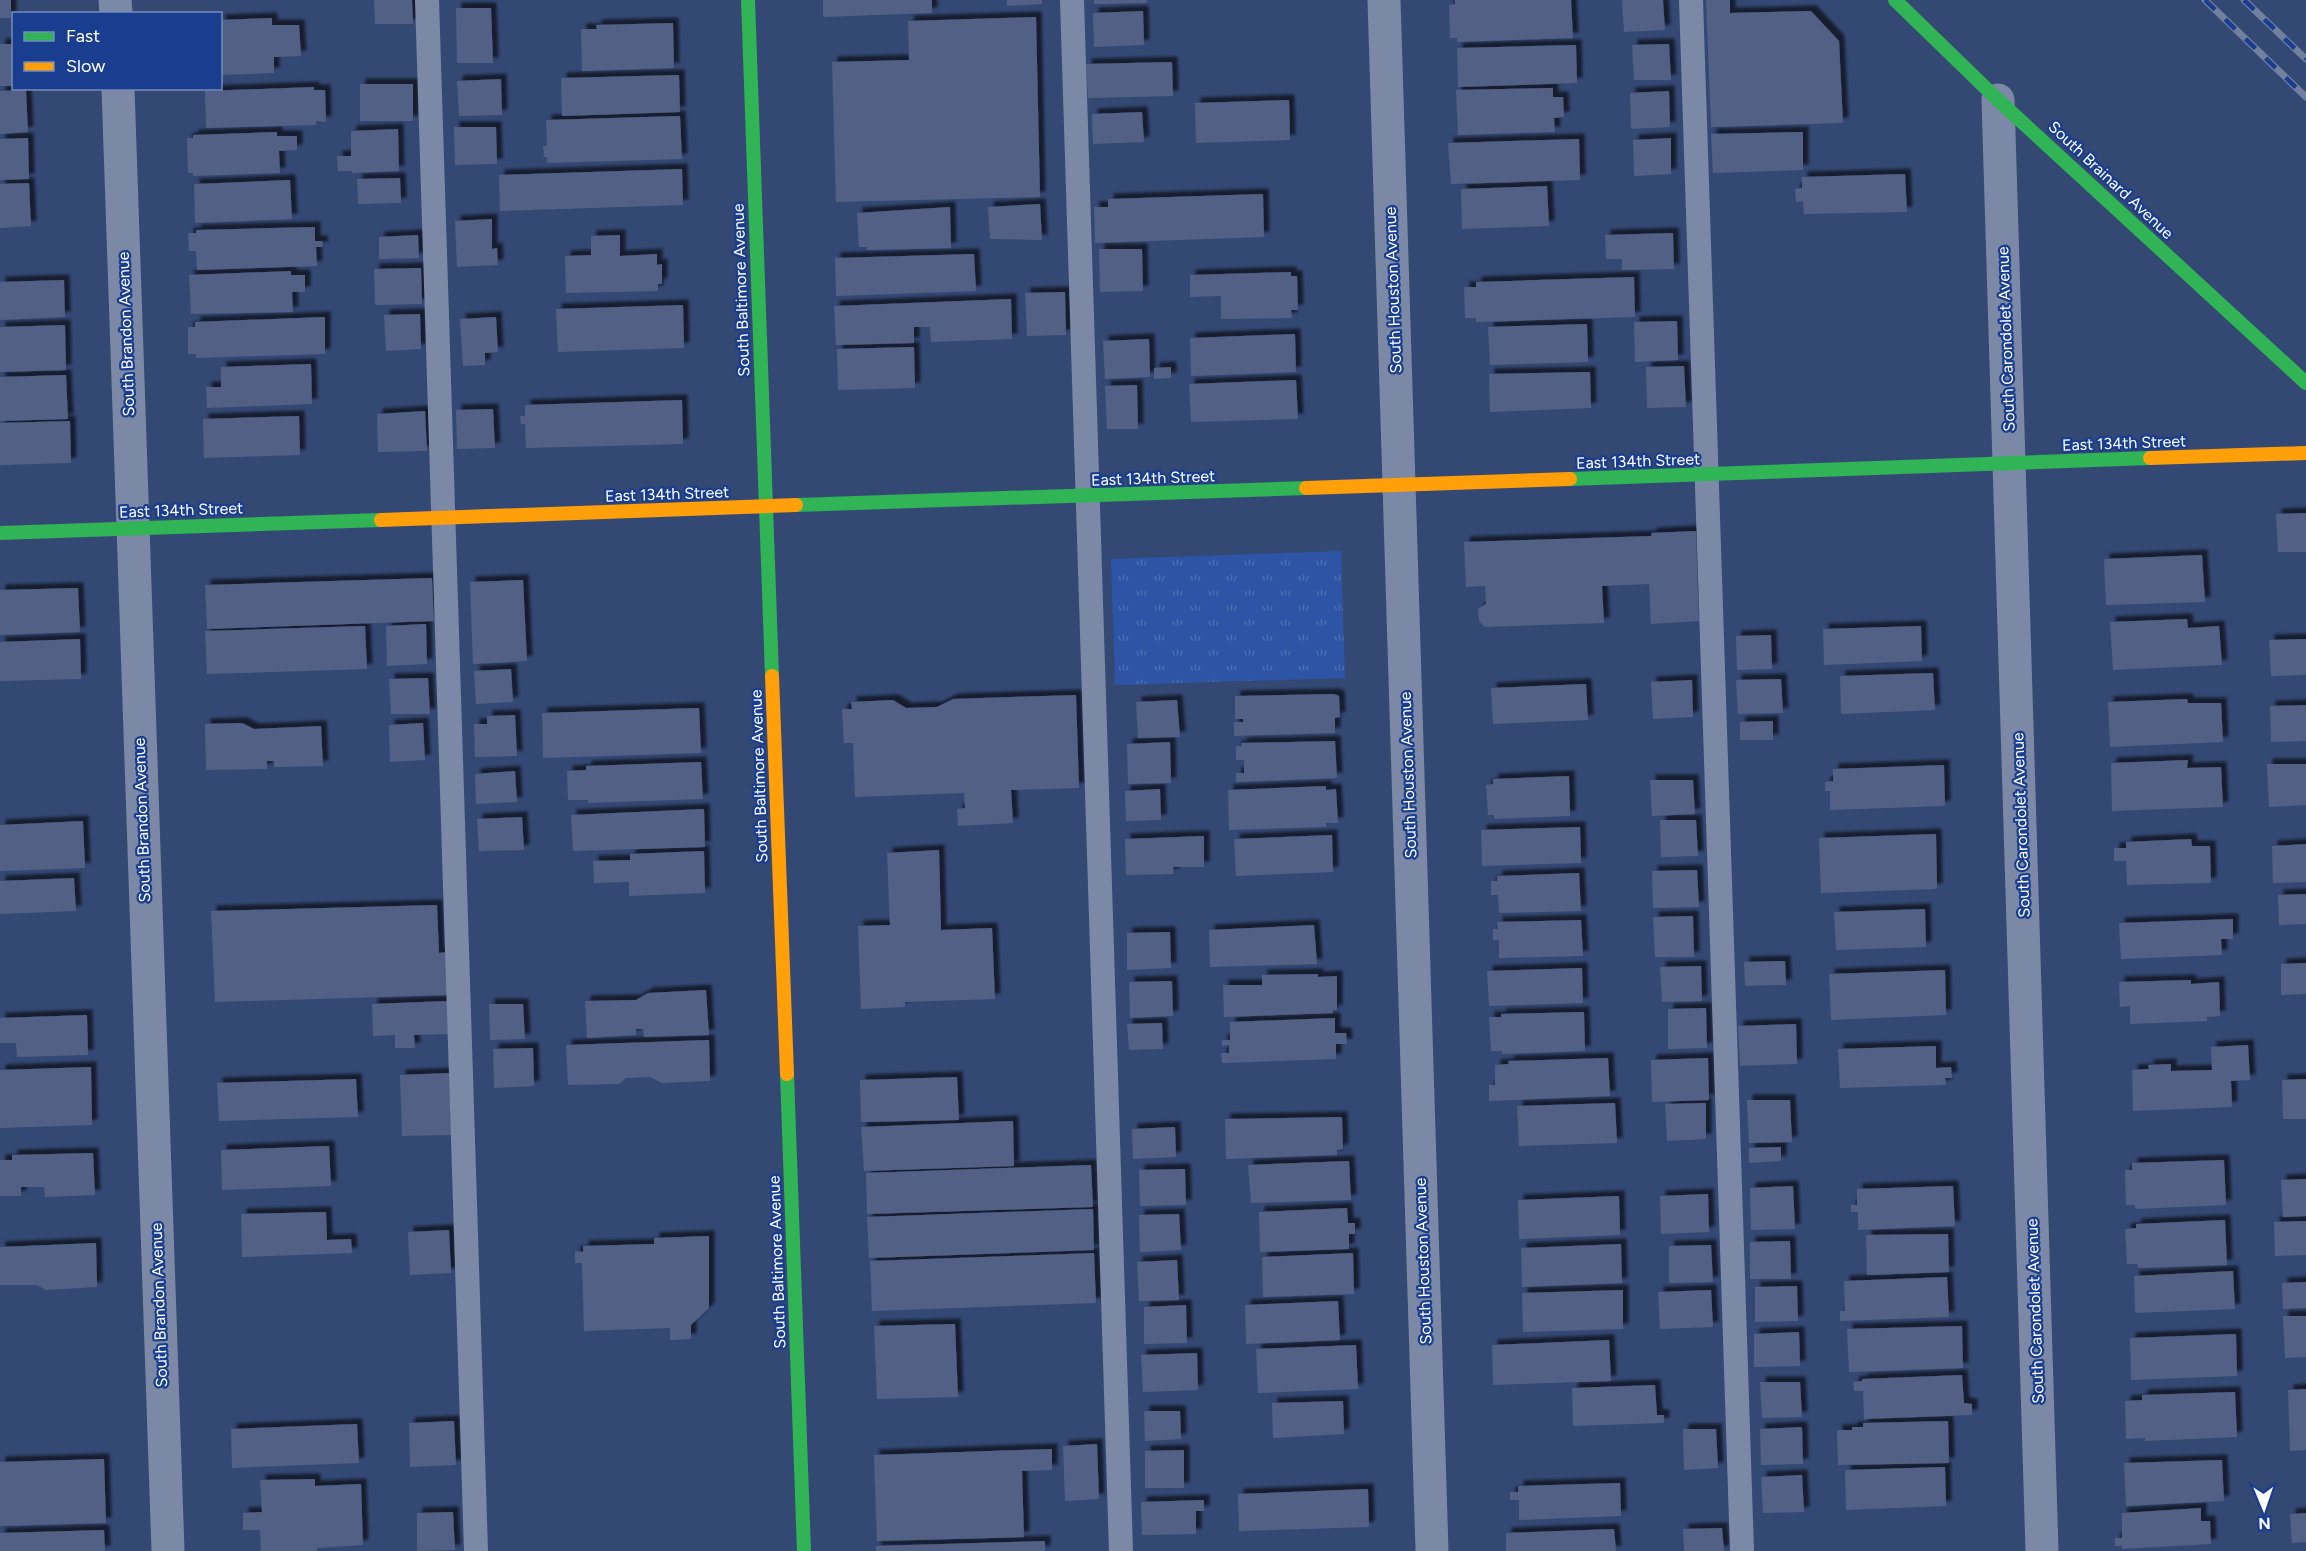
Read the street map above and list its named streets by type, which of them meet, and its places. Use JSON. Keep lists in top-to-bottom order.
{
  "streets": {
    "street": [
      "South Brainard Avenue",
      "South Baltimore Avenue",
      "South Houston Avenue",
      "South Brandon Avenue",
      "South Carondolet Avenue",
      "East 134th Street"
    ]
  },
  "crossings": [
    ["South Brainard Avenue", "South Carondolet Avenue"],
    ["South Baltimore Avenue", "East 134th Street"],
    ["South Houston Avenue", "East 134th Street"],
    ["South Brandon Avenue", "East 134th Street"],
    ["South Carondolet Avenue", "East 134th Street"]
  ],
  "legend": ["Fast", "Slow"],
  "north": "bottom"
}
